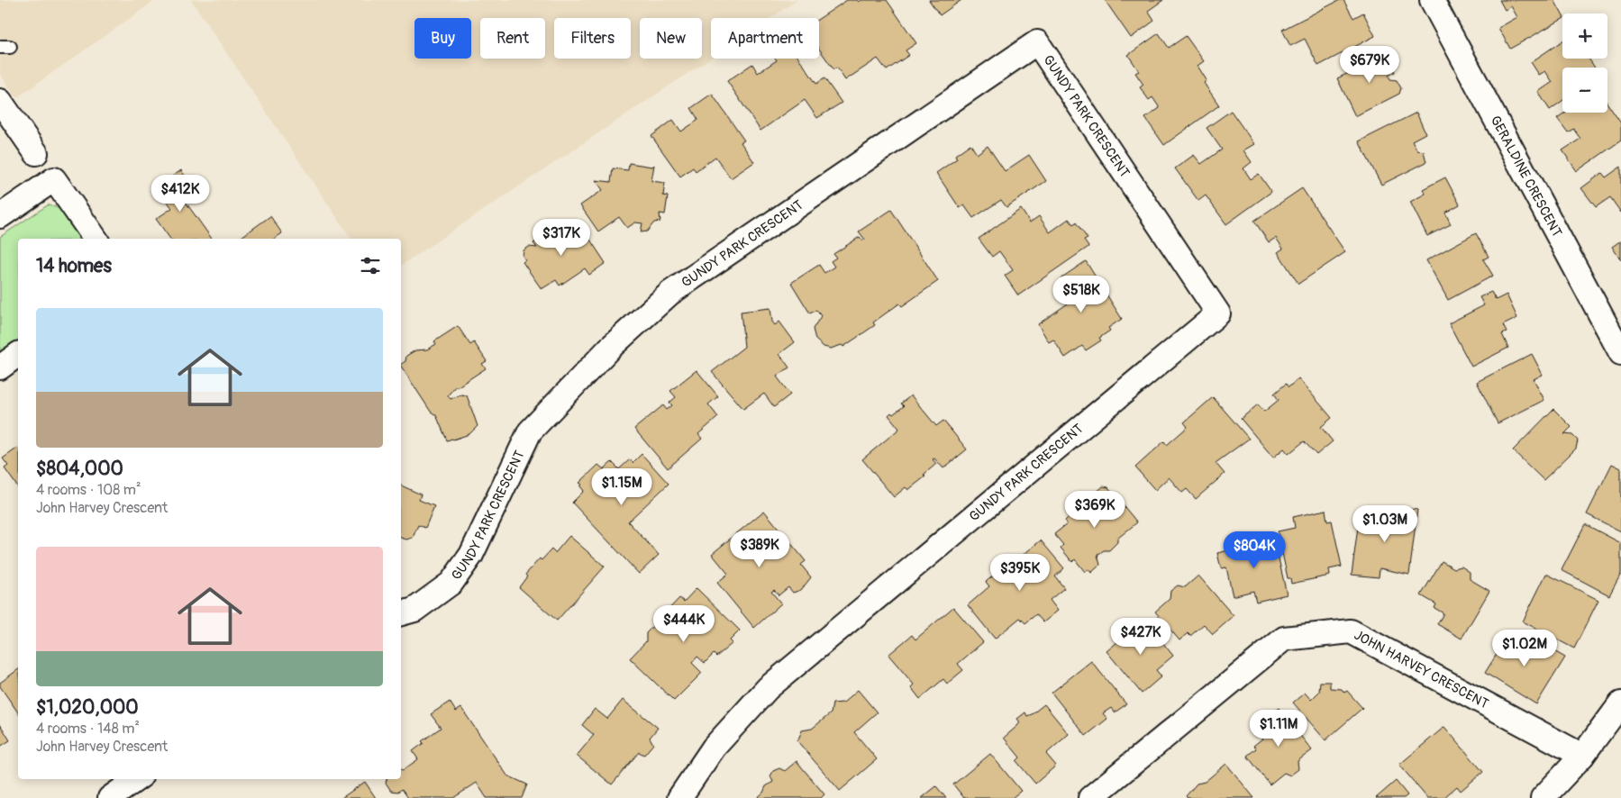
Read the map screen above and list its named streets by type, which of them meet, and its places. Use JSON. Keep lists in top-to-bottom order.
{
  "streets": {
    "street": ["GUNDY PARK CRESCENT", "GERALDINE CRESCENT", "JOHN HARVEY CRESCENT"]
  },
  "page": {
    "map_buttons": ["+", "−"],
    "chip": [
      "Buy",
      "Rent",
      "Filters",
      "New",
      "Apartment"
    ],
    "price": [
      "$679K",
      "$412K",
      "$317K",
      "$518K",
      "$1.15M",
      "$369K",
      "$1.03M",
      "$389K",
      "$804K",
      "$395K",
      "$444K",
      "$427K",
      "$1.02M",
      "$1.11M"
    ],
    "heading": "14 homes",
    "list": [
      {
        "name": "$804,000",
        "note": "4 rooms · 108 m² · John Harvey Crescent"
      },
      {
        "name": "$1,020,000",
        "note": "4 rooms · 148 m² · John Harvey Crescent"
      }
    ]
  }
}
